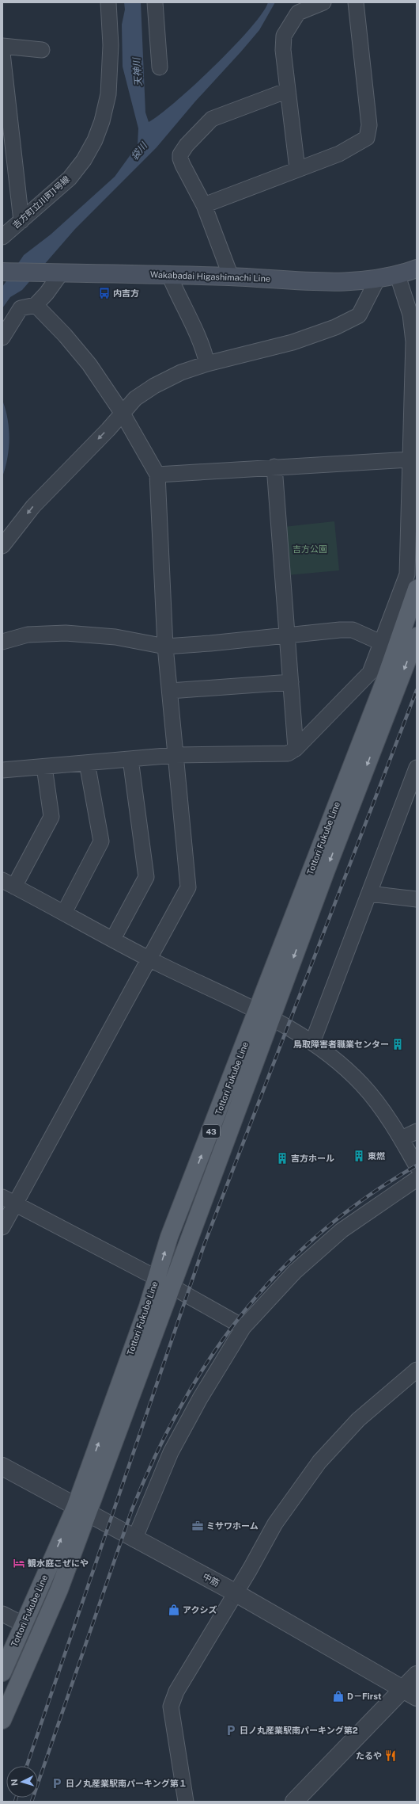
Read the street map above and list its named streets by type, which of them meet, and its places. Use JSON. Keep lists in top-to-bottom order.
{
  "streets": {
    "main road": ["Wakabadai Higashimachi Line", "Tottori Fukube Line", "43"],
    "street": ["吉方町立川町1号線", "中筋"]
  },
  "crossings": [
    ["Tottori Fukube Line", "中筋"]
  ],
  "water": ["天神川", "袋川"],
  "parks": ["吉方公園"],
  "places": {
    "bus stop": ["内吉方"],
    "building": ["鳥取障害者職業センター", "東燃", "吉方ホール"],
    "office": ["ミサワホーム"],
    "hotel": ["観水庭こぜにや"],
    "shop": ["アクシズ", "D－First"],
    "parking": ["日ノ丸産業駅南パーキング第2", "日ノ丸産業駅南パーキング第１"],
    "restaurant": ["たるや"]
  },
  "north": "left"
}
